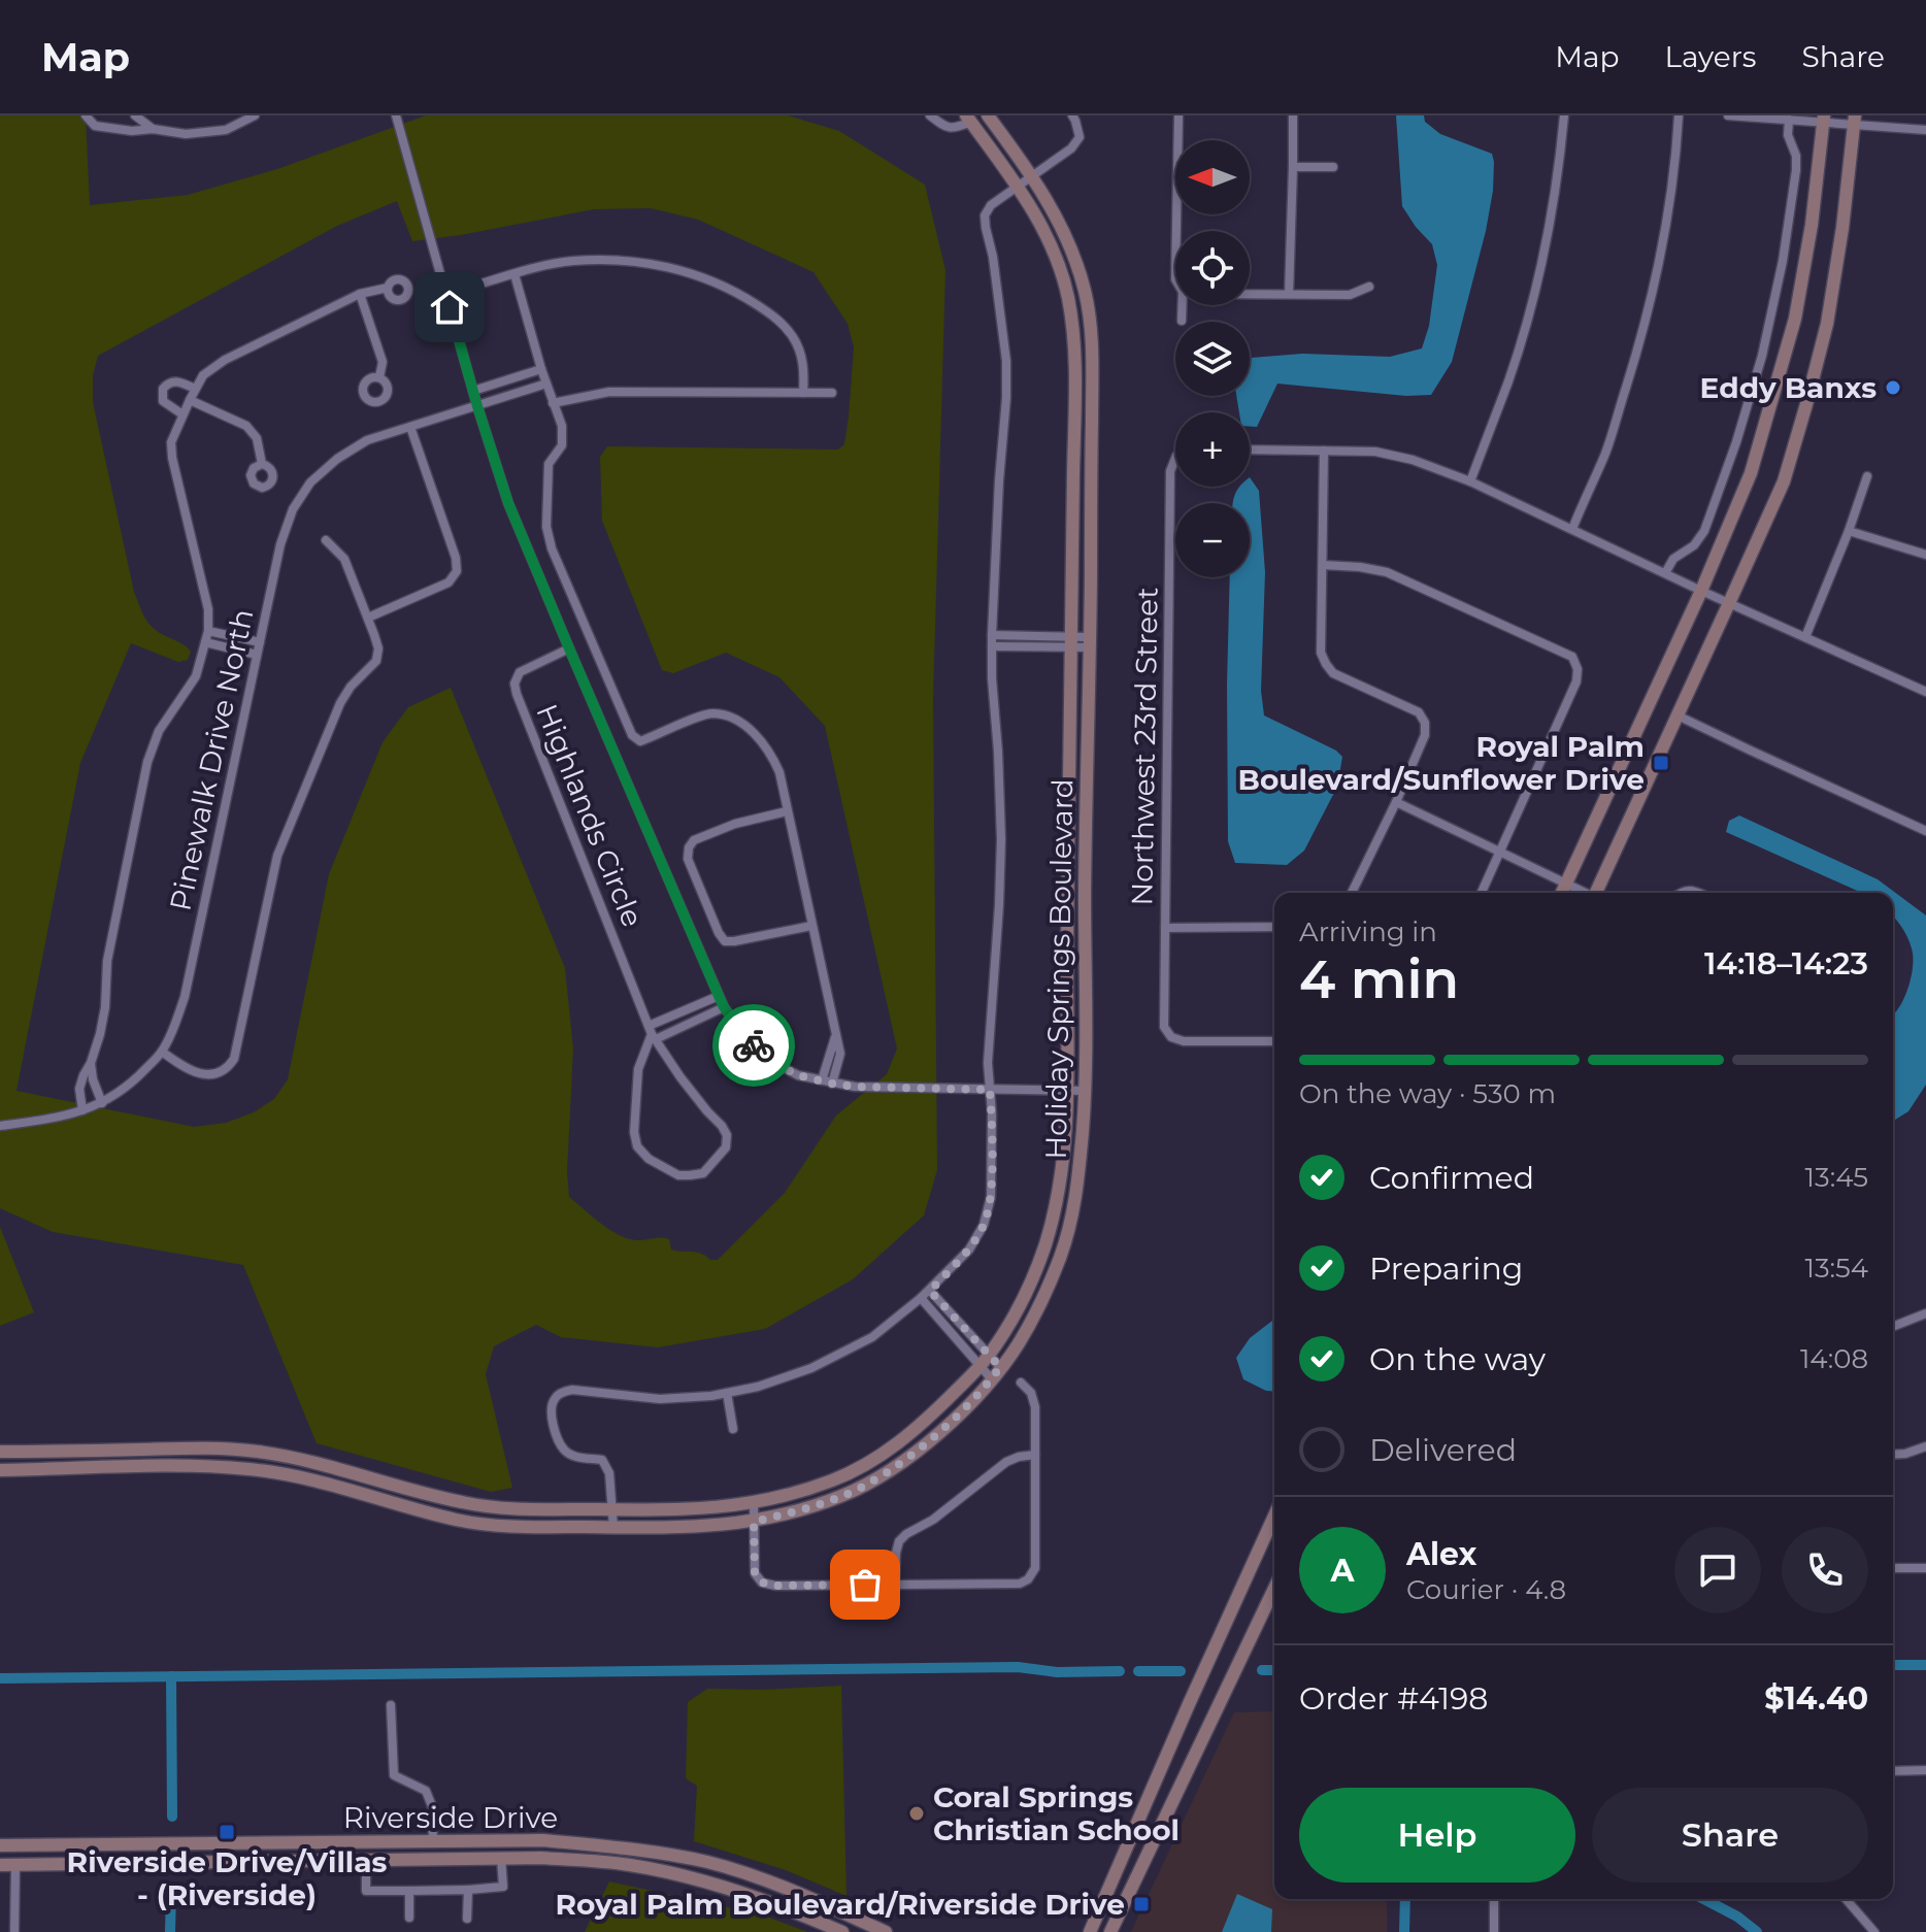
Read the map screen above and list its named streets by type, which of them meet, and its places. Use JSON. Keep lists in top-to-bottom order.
{
  "streets": {
    "street": [
      "Northwest 23rd Street",
      "Pinewalk Drive North",
      "Highlands Circle",
      "Holiday Springs Boulevard",
      "Riverside Drive"
    ]
  },
  "places": {
    "other": ["Eddy Banxs", "Coral Springs Christian School"],
    "transit": ["Royal Palm Boulevard/Sunflower Drive", "Riverside Drive/Villas - (Riverside)", "Royal Palm Boulevard/Riverside Drive"]
  },
  "north": "left",
  "page": {
    "header": "Map",
    "nav": ["Map", "Layers", "Share"],
    "map_buttons": ["+", "−"],
    "heading": ["4 min", "Arriving in", "14:18–14:23"],
    "panel": [
      "Alex",
      "Courier · 4.8",
      "Order #4198",
      "$14.40"
    ],
    "bar": "On the way · 530 m",
    "list": [
      ["Confirmed", "13:45"],
      ["Preparing", "13:54"],
      ["On the way", "14:08"],
      "Delivered"
    ],
    "round": "A",
    "buttons": ["Help", "Share"]
  }
}
